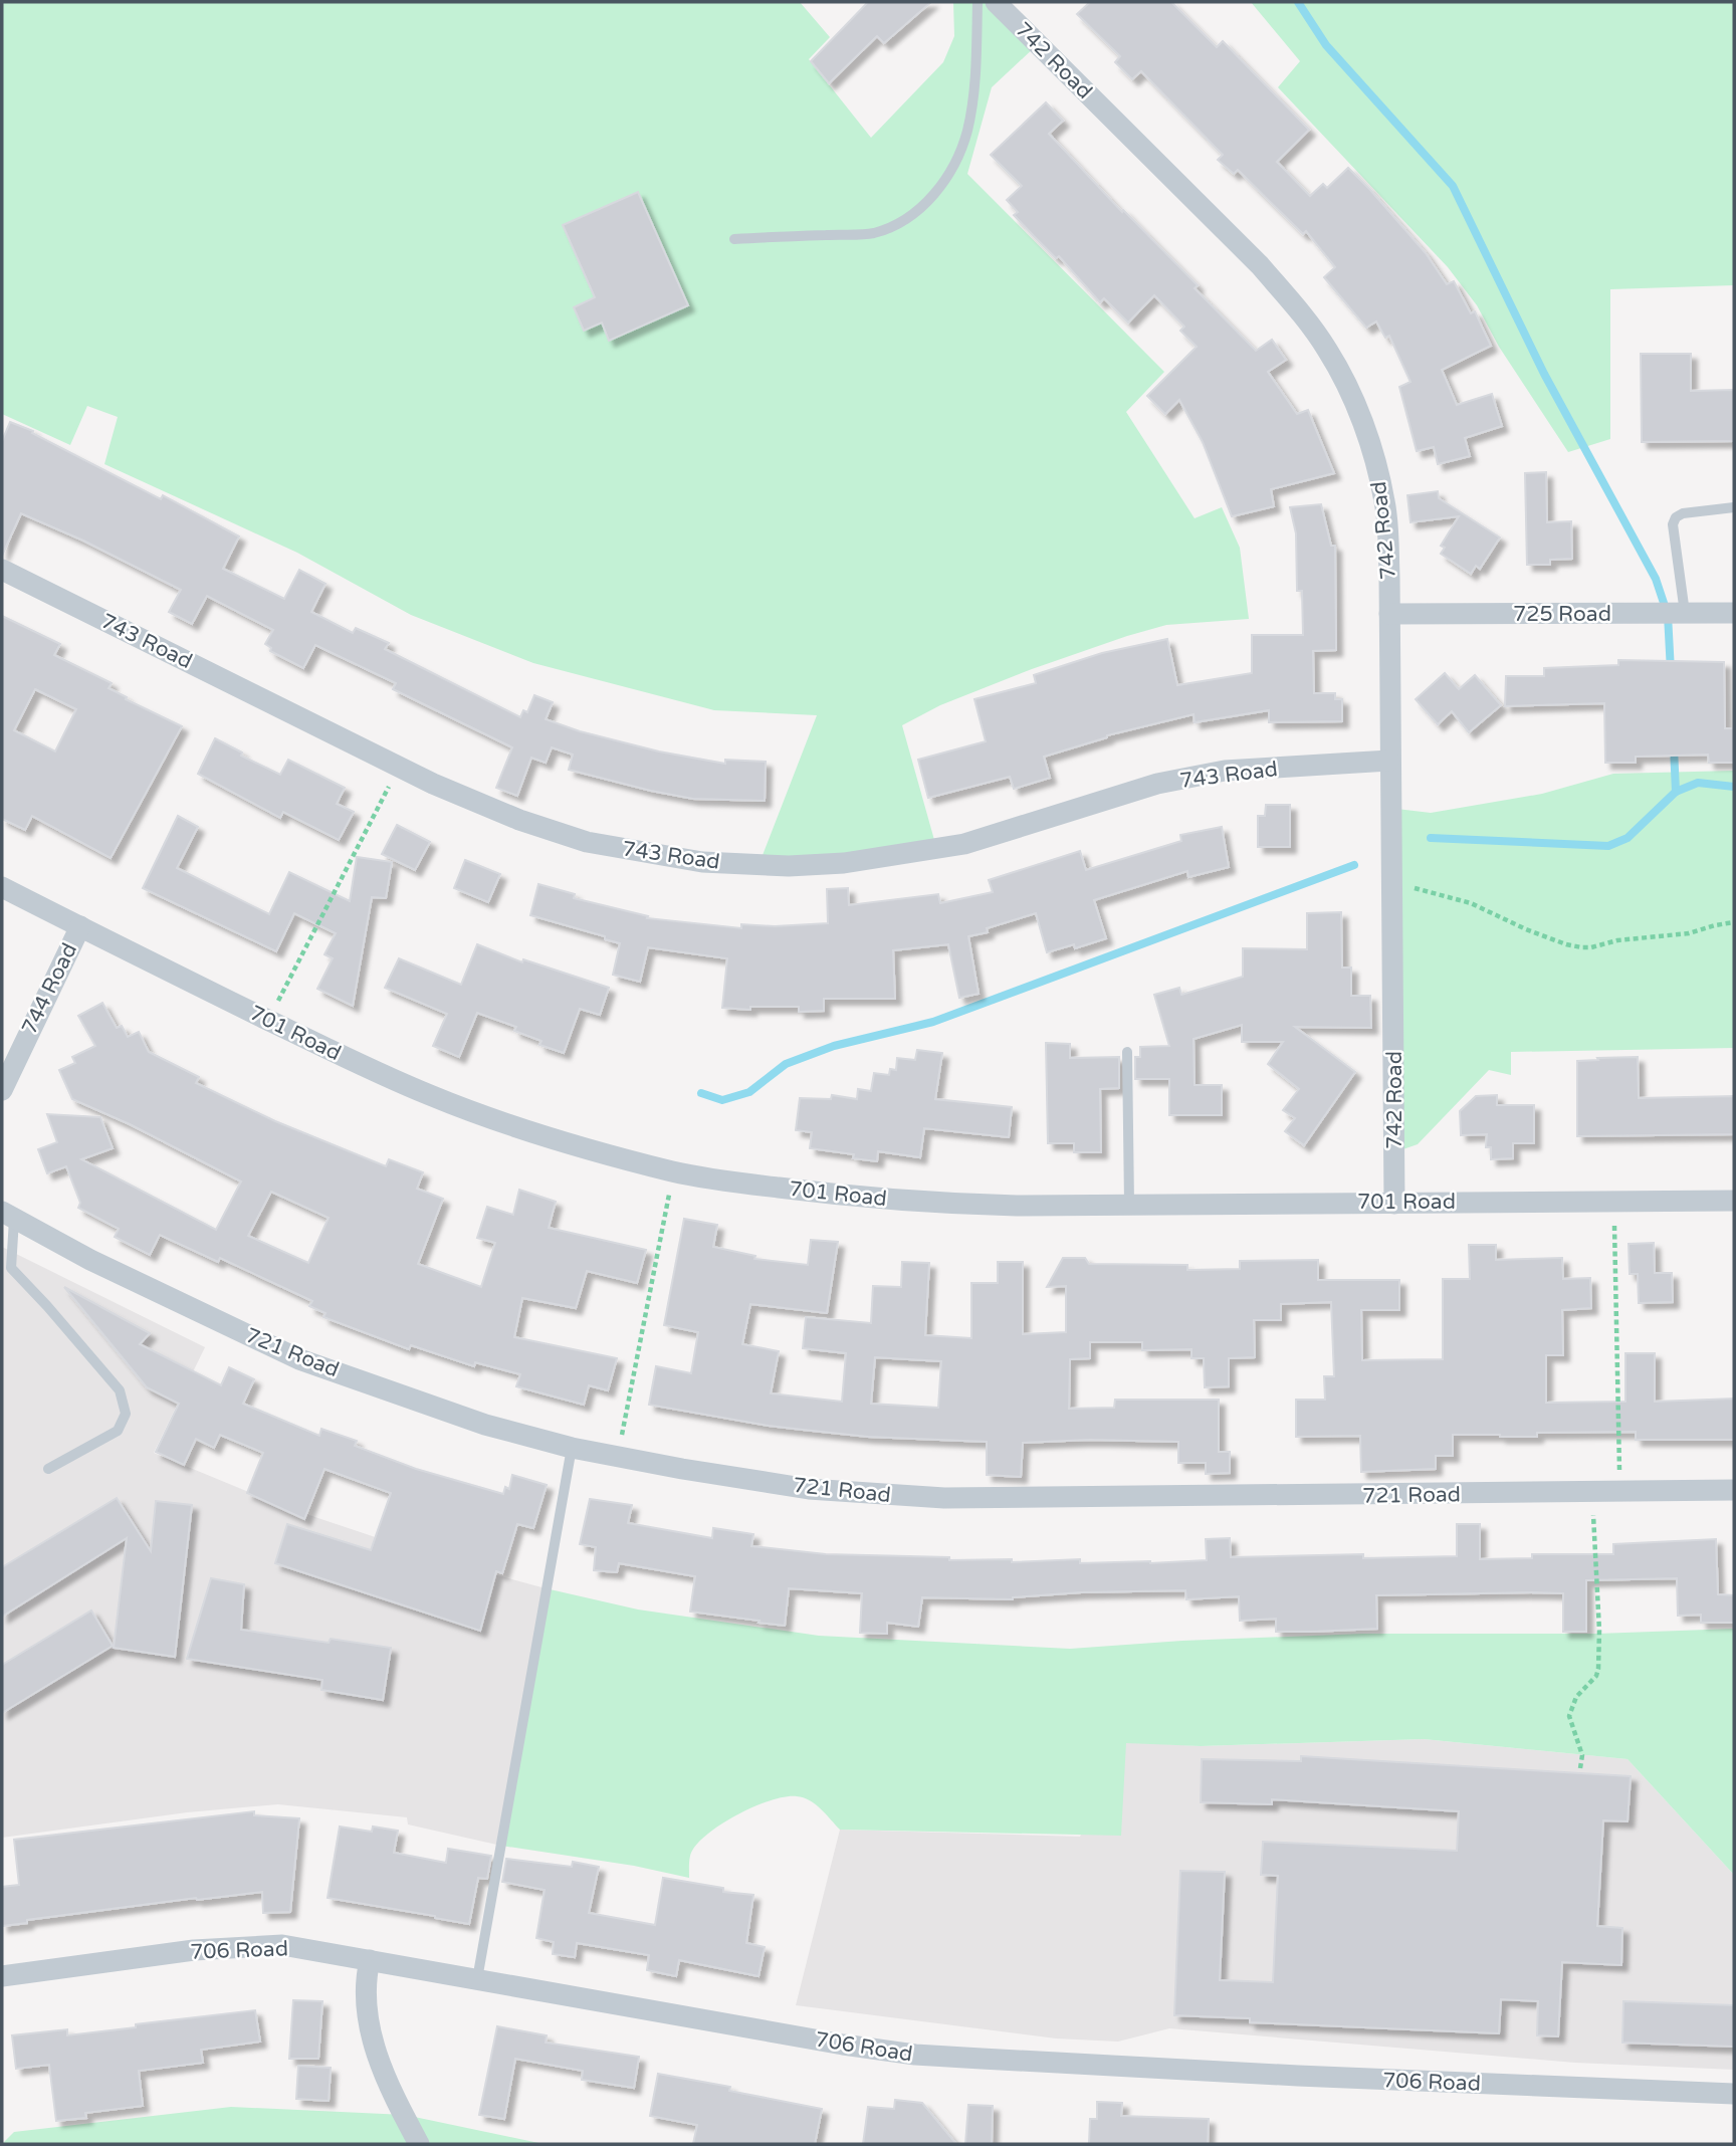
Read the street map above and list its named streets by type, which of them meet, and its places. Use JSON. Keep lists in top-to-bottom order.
{
  "streets": {
    "street": [
      "742 Road",
      "725 Road",
      "743 Road",
      "744 Road",
      "701 Road",
      "721 Road",
      "706 Road"
    ]
  },
  "crossings": [
    ["742 Road", "725 Road"],
    ["742 Road", "743 Road"],
    ["742 Road", "701 Road"],
    ["744 Road", "701 Road"]
  ]
}
